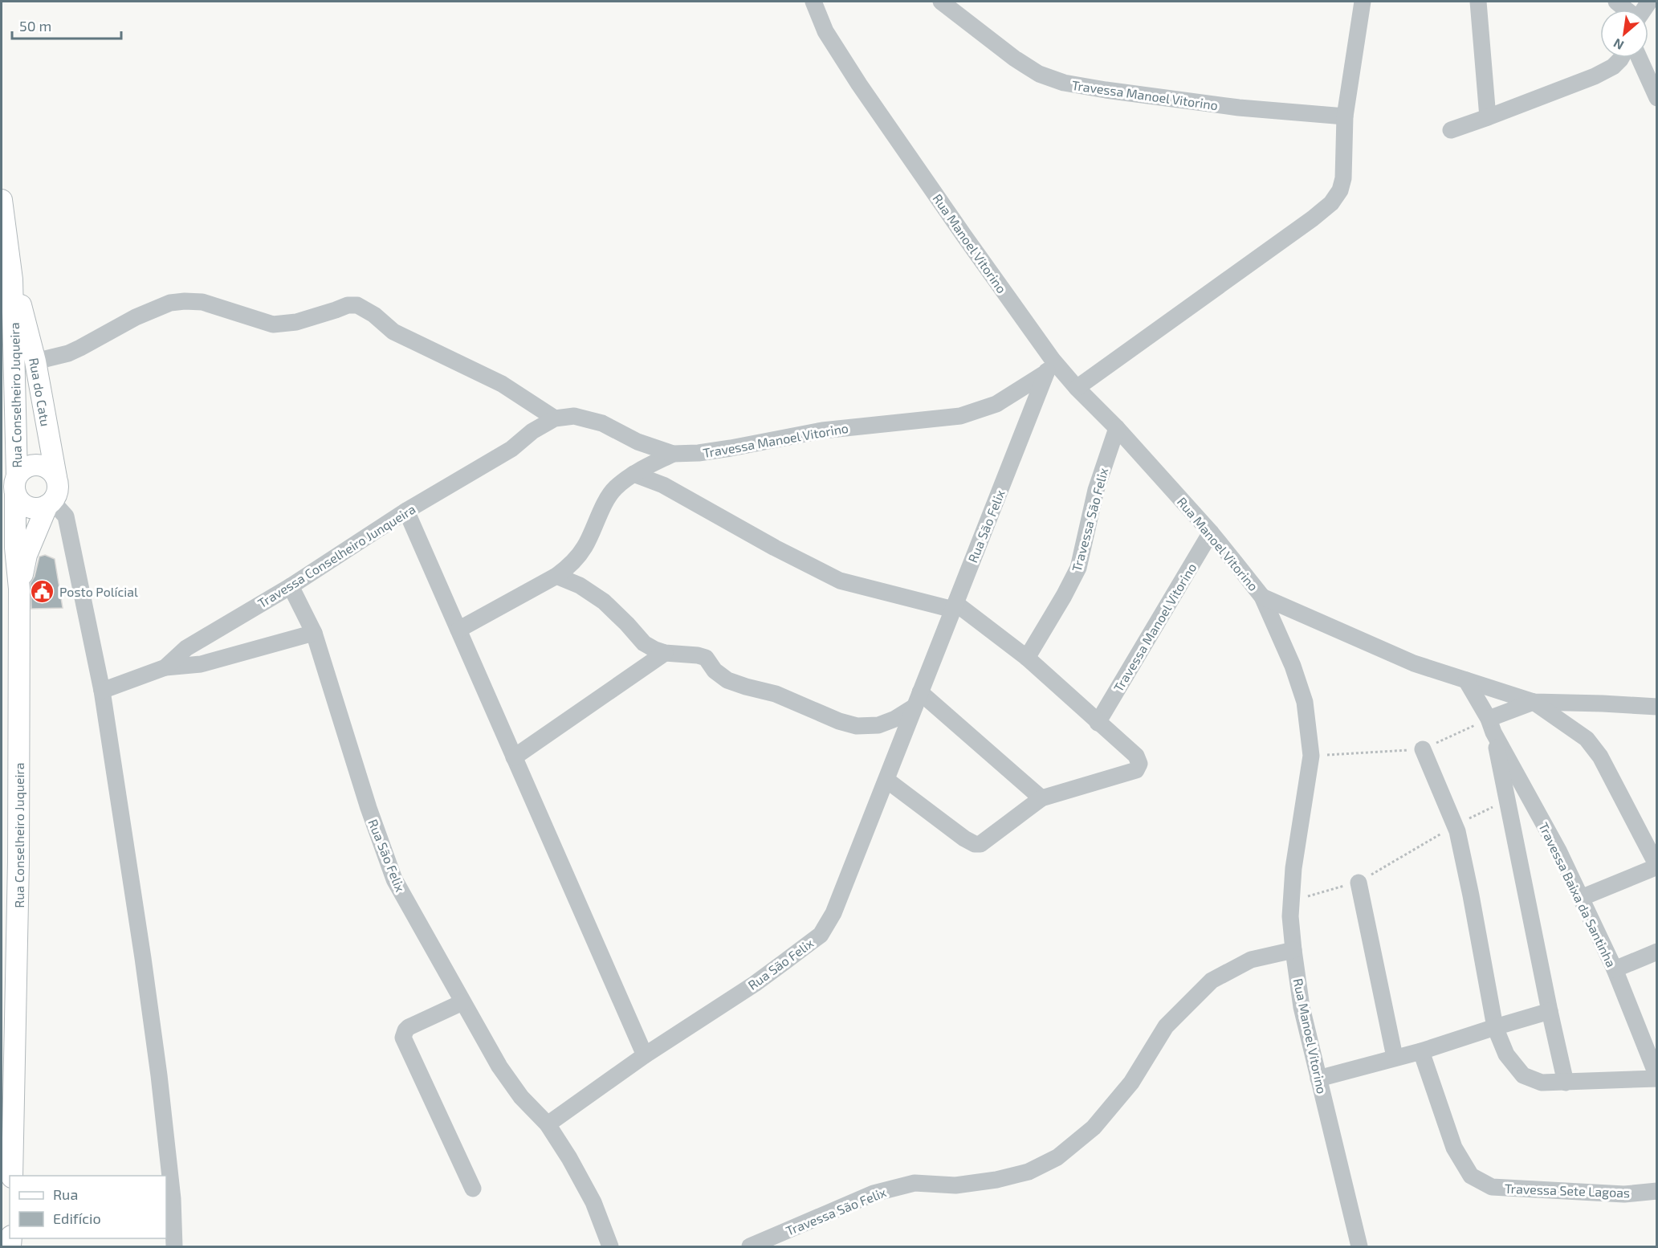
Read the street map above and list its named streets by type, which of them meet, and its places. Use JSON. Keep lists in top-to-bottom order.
{
  "streets": {
    "main road": ["Rua do Catu", "Rua Conselheiro Juqueira"],
    "street": [
      "Travessa Manoel Vitorino",
      "Rua Manoel Vitorino",
      "Travessa São Felix",
      "Rua São Felix",
      "Travessa Conselheiro Junqueira",
      "Travessa Baixa da Santinha",
      "Travessa Sete Lagoas"
    ]
  },
  "crossings": [
    ["Travessa Manoel Vitorino", "Rua Manoel Vitorino"],
    ["Travessa Manoel Vitorino", "Rua São Felix"],
    ["Travessa Manoel Vitorino", "Travessa Conselheiro Junqueira"],
    ["Rua Manoel Vitorino", "Travessa São Felix"],
    ["Rua Manoel Vitorino", "Rua São Felix"],
    ["Rua do Catu", "Rua Conselheiro Juqueira"],
    ["Rua São Felix", "Travessa Conselheiro Junqueira"]
  ],
  "places": {
    "public building": ["Posto Polícial"]
  },
  "legend": ["Rua", "Edifício"],
  "scale_bar": "50 m",
  "north": "bottom left"
}
